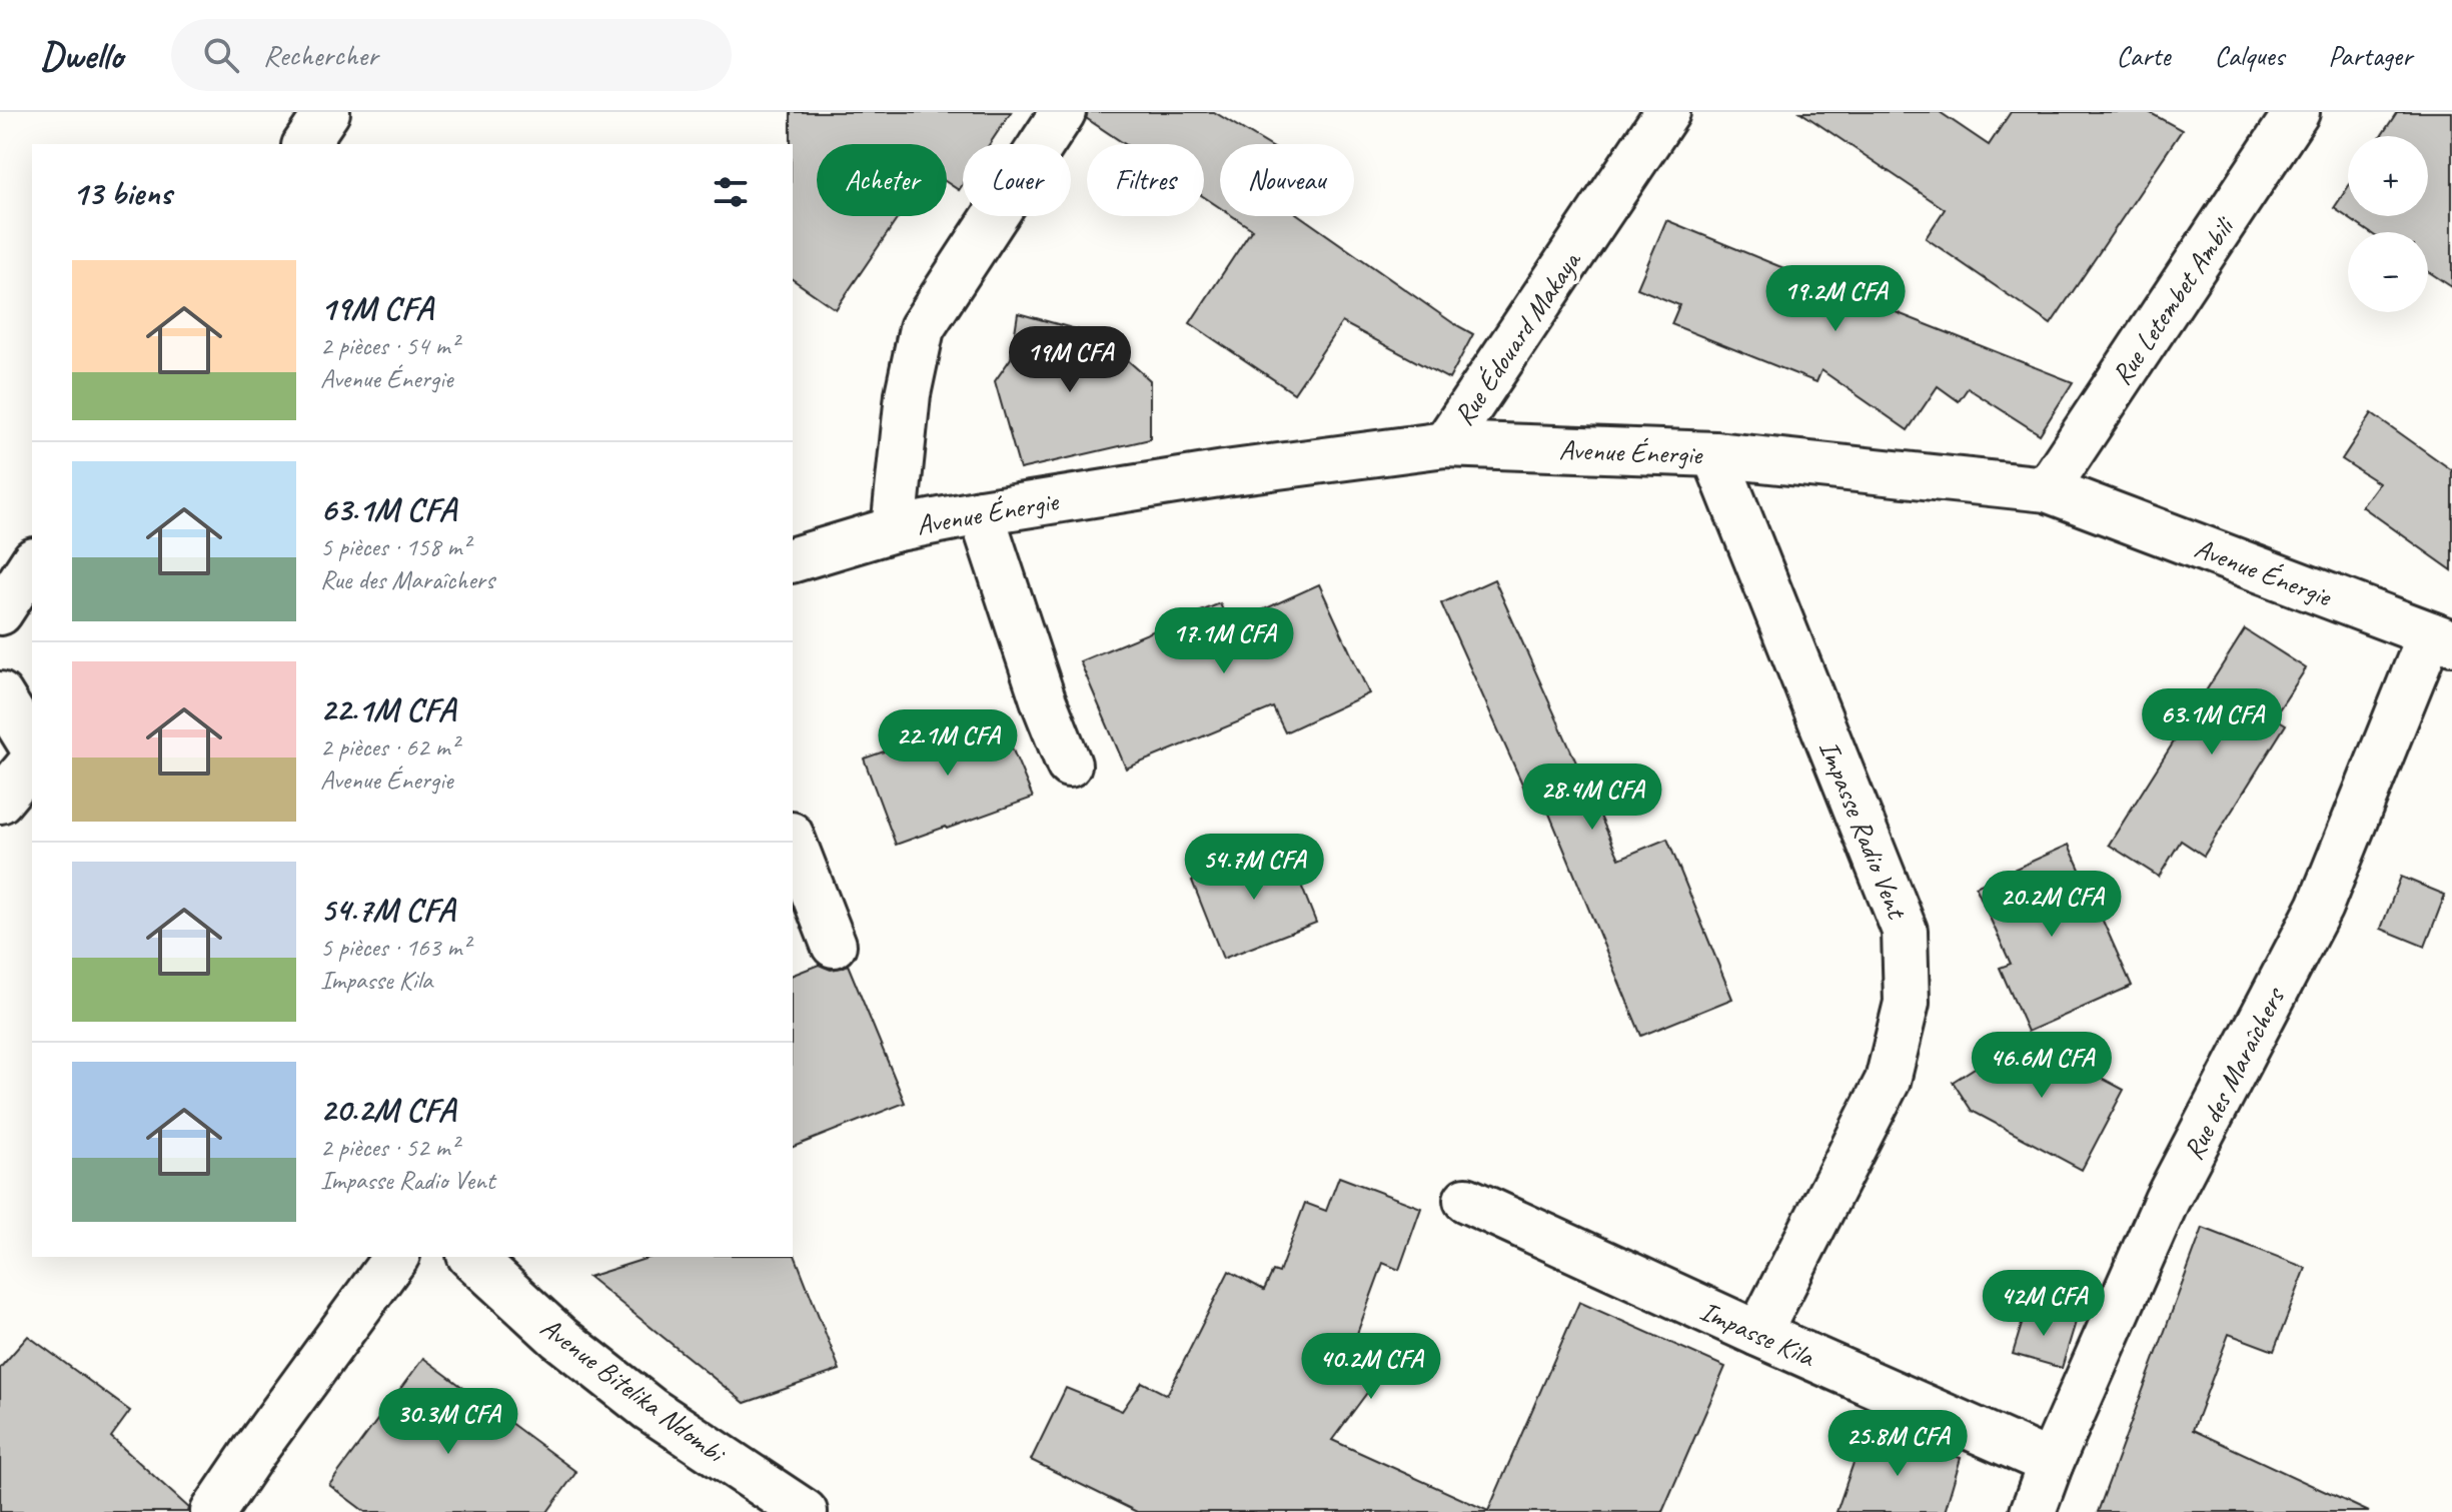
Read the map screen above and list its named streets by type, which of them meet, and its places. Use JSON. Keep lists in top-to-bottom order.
{
  "streets": {
    "street": [
      "Rue Letembet Ambili",
      "Rue Édouard Makaya",
      "Avenue Énergie",
      "Impasse Radio Vent",
      "Rue des Maraîchers",
      "Impasse Kila",
      "Avenue Bitelika Ndombi"
    ]
  },
  "crossings": [
    ["Rue Letembet Ambili", "Avenue Énergie"],
    ["Rue Édouard Makaya", "Avenue Énergie"],
    ["Avenue Énergie", "Impasse Radio Vent"],
    ["Avenue Énergie", "Rue des Maraîchers"],
    ["Impasse Radio Vent", "Impasse Kila"],
    ["Rue des Maraîchers", "Impasse Kila"]
  ],
  "page": {
    "header": "Dwello",
    "search": "Rechercher",
    "nav": ["Carte", "Calques", "Partager"],
    "map_buttons": ["+", "−"],
    "chip": [
      "Acheter",
      "Louer",
      "Filtres",
      "Nouveau"
    ],
    "heading": "13 biens",
    "list": [
      {
        "name": "19M CFA",
        "note": "2 pièces · 54 m² · Avenue Énergie"
      },
      {
        "name": "63.1M CFA",
        "note": "5 pièces · 158 m² · Rue des Maraîchers"
      },
      {
        "name": "22.1M CFA",
        "note": "2 pièces · 62 m² · Avenue Énergie"
      },
      {
        "name": "54.7M CFA",
        "note": "5 pièces · 163 m² · Impasse Kila"
      },
      {
        "name": "20.2M CFA",
        "note": "2 pièces · 52 m² · Impasse Radio Vent"
      }
    ],
    "price": [
      "19.2M CFA",
      "19M CFA",
      "17.1M CFA",
      "63.1M CFA",
      "22.1M CFA",
      "28.4M CFA",
      "54.7M CFA",
      "20.2M CFA",
      "46.6M CFA",
      "42M CFA",
      "40.2M CFA",
      "30.3M CFA",
      "25.8M CFA"
    ]
  }
}
